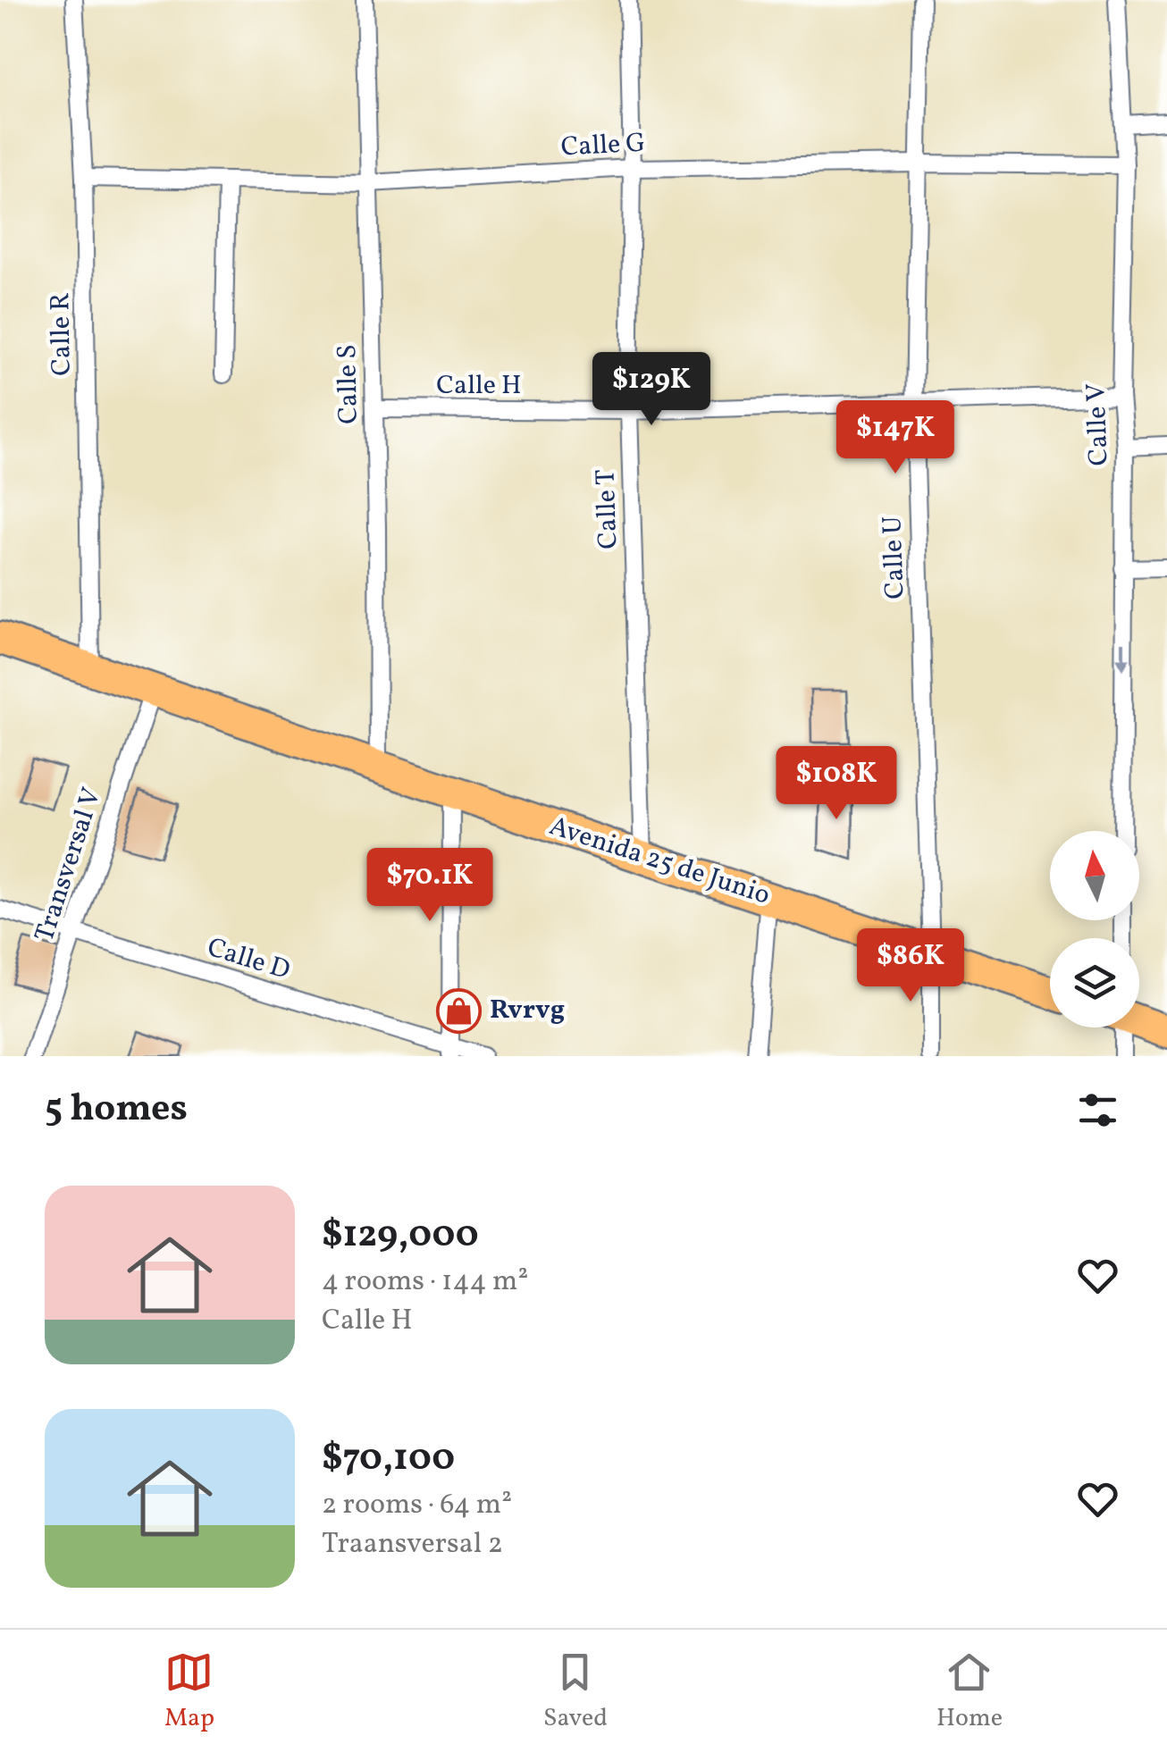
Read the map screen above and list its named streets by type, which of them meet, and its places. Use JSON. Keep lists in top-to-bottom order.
{
  "streets": {
    "highway": ["Avenida 25 de Junio"],
    "street": [
      "Calle G",
      "Calle R",
      "Calle S",
      "Calle H",
      "Calle V",
      "Calle T",
      "Calle U",
      "Transversal V",
      "Calle D"
    ]
  },
  "crossings": [
    ["Calle G", "Calle R"],
    ["Calle G", "Calle S"],
    ["Calle G", "Calle V"],
    ["Calle G", "Calle T"],
    ["Calle G", "Calle U"],
    ["Calle R", "Avenida 25 de Junio"],
    ["Calle S", "Calle H"],
    ["Calle S", "Avenida 25 de Junio"],
    ["Calle H", "Calle V"],
    ["Calle H", "Calle T"],
    ["Calle H", "Calle U"],
    ["Calle T", "Avenida 25 de Junio"],
    ["Calle U", "Avenida 25 de Junio"],
    ["Avenida 25 de Junio", "Transversal V"],
    ["Transversal V", "Calle D"]
  ],
  "places": {
    "shop": ["Rvrvg"]
  },
  "north": "top",
  "page": {
    "price": [
      "$129K",
      "$147K",
      "$108K",
      "$70.1K",
      "$86K"
    ],
    "heading": "5 homes",
    "list": [
      {
        "name": "$129,000",
        "note": "4 rooms · 144 m² · Calle H"
      },
      {
        "name": "$70,100",
        "note": "2 rooms · 64 m² · Traansversal 2"
      }
    ],
    "tabs": ["Map", "Saved", "Home"]
  }
}
